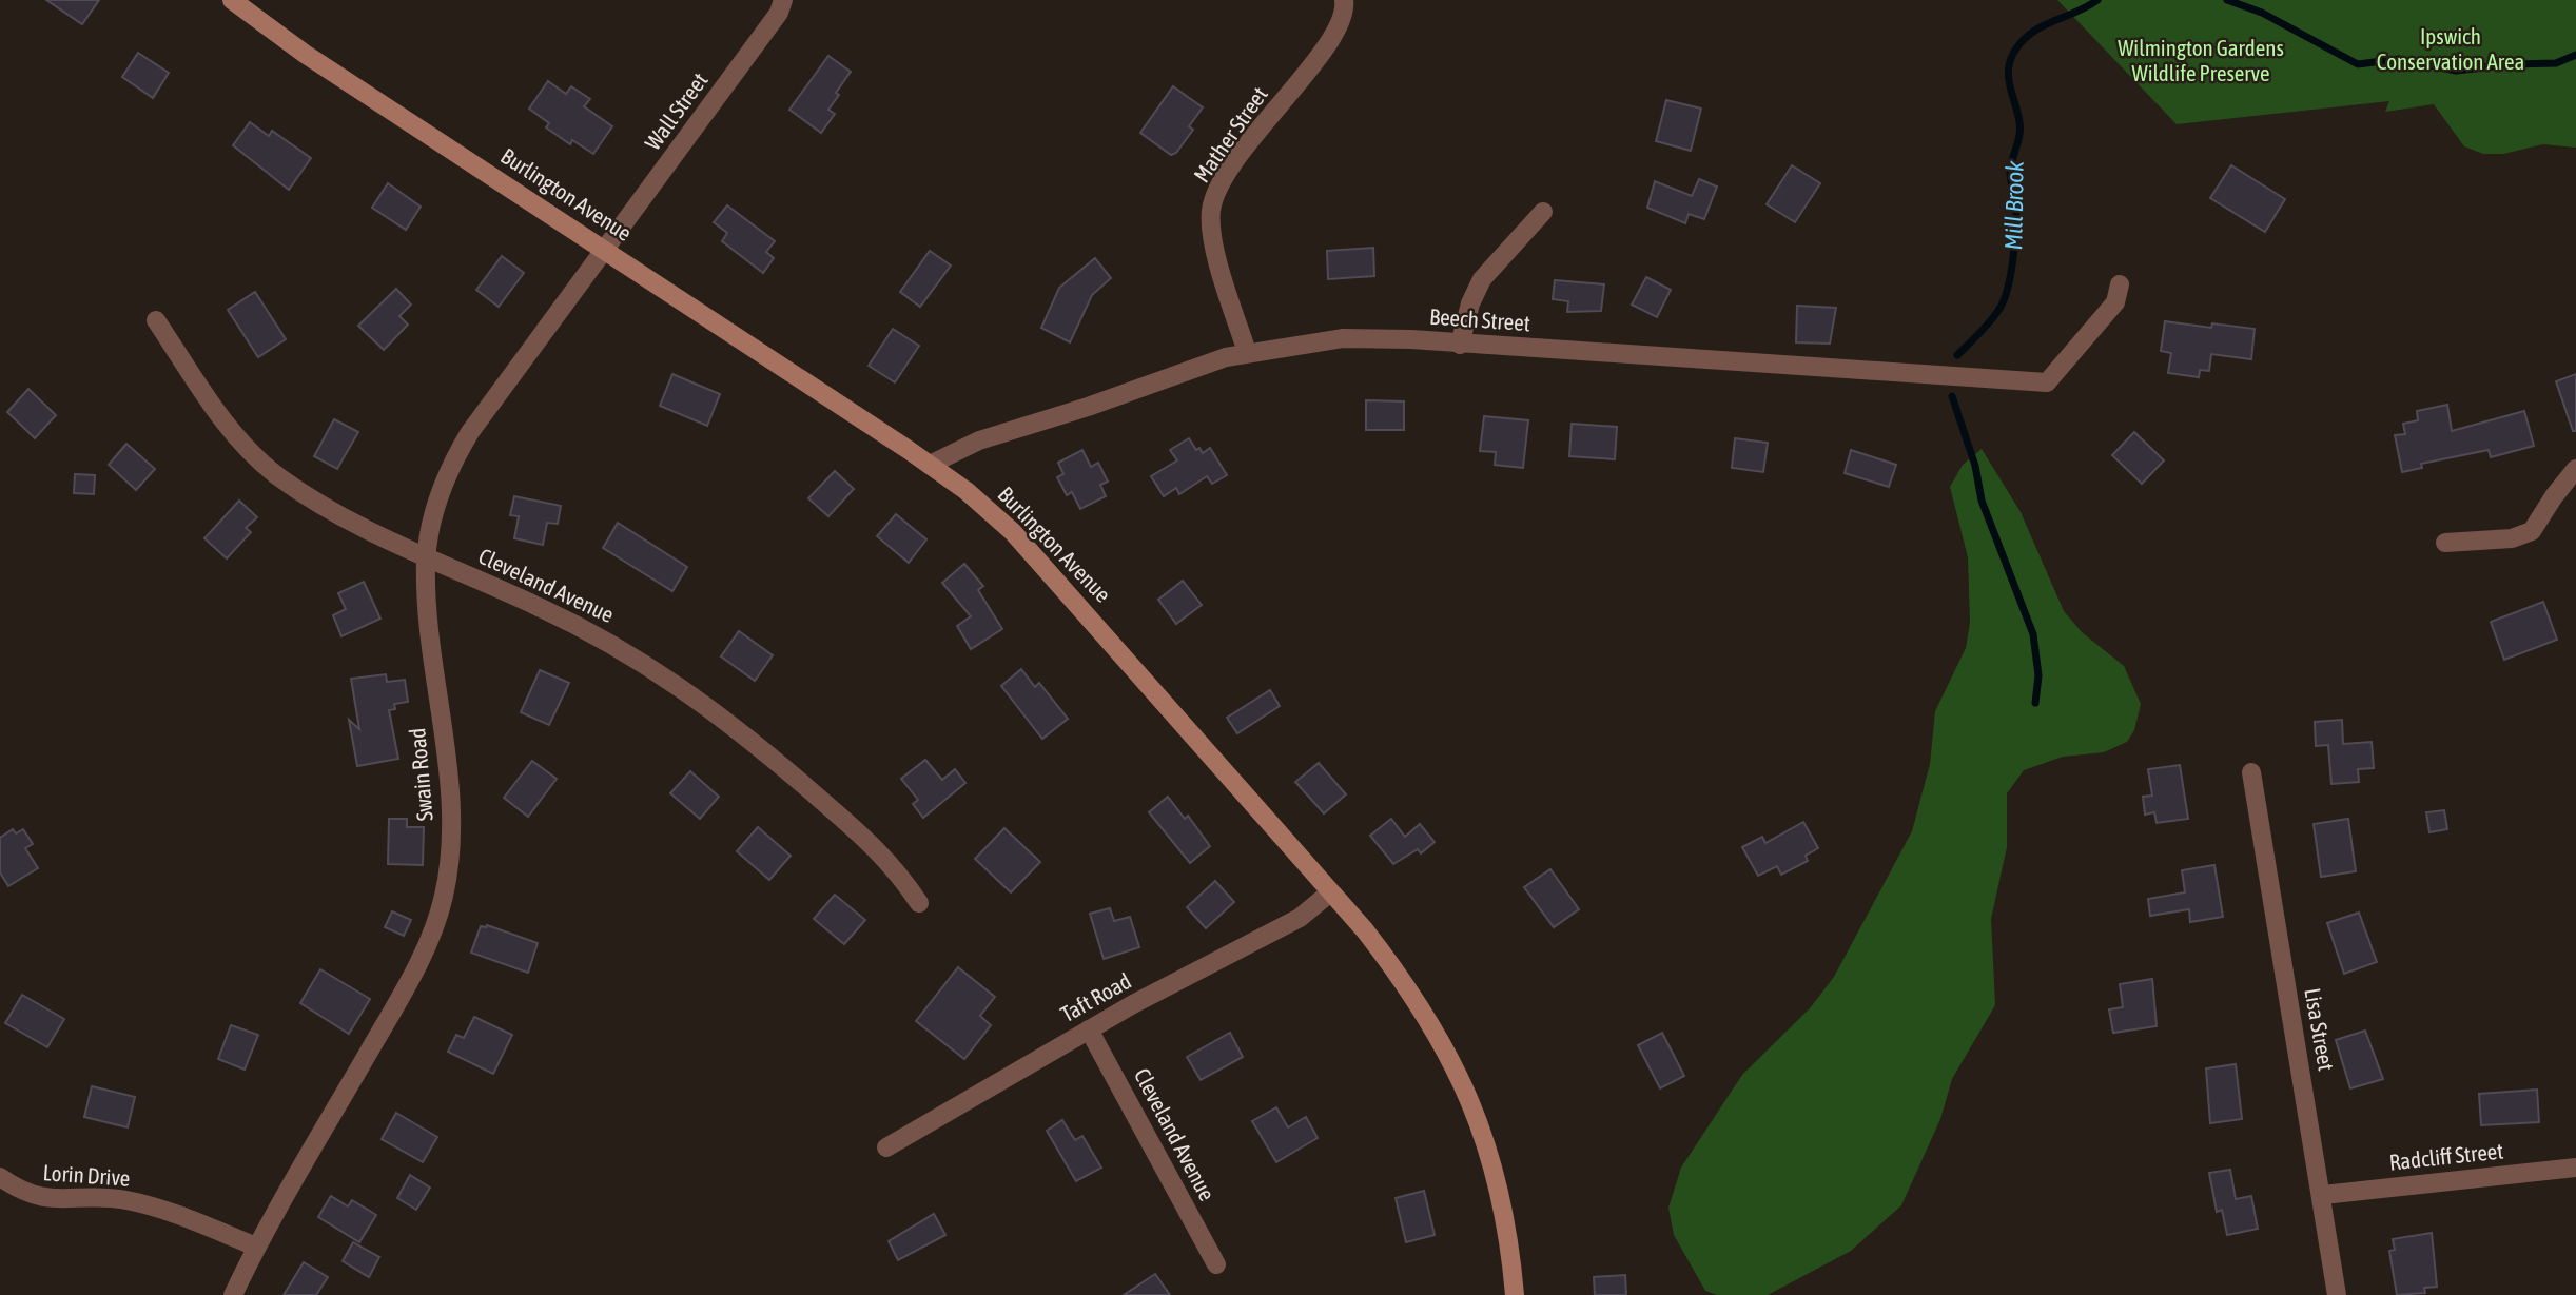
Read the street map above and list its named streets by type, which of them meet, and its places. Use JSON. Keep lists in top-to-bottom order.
{
  "streets": {
    "main road": ["Burlington Avenue"],
    "street": [
      "Wall Street",
      "Mather Street",
      "Beech Street",
      "Cleveland Avenue",
      "Swain Road",
      "Taft Road",
      "Lisa Street",
      "Radcliff Street",
      "Lorin Drive"
    ]
  },
  "crossings": [
    ["Wall Street", "Burlington Avenue"],
    ["Wall Street", "Swain Road"],
    ["Mather Street", "Beech Street"],
    ["Burlington Avenue", "Beech Street"],
    ["Burlington Avenue", "Swain Road"],
    ["Burlington Avenue", "Taft Road"],
    ["Cleveland Avenue", "Swain Road"],
    ["Cleveland Avenue", "Taft Road"],
    ["Swain Road", "Lorin Drive"],
    ["Lisa Street", "Radcliff Street"]
  ],
  "water": ["Mill Brook"],
  "parks": ["Ipswich Conservation Area", "Wilmington Gardens Wildlife Preserve"]
}
